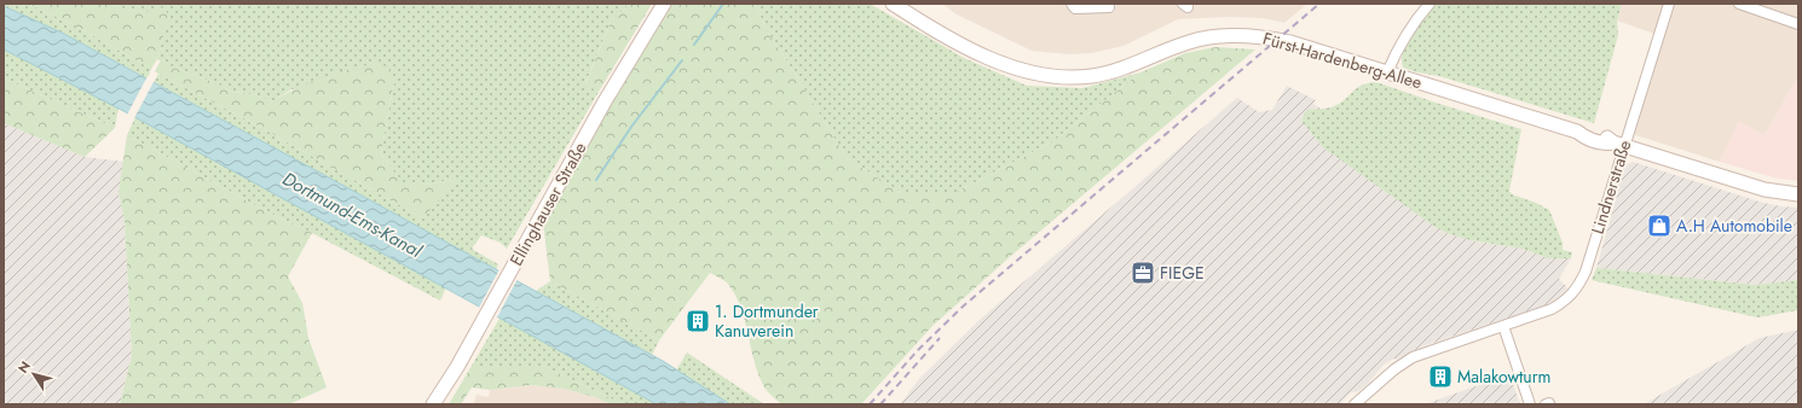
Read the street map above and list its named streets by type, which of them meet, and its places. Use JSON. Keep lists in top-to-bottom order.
{
  "streets": {
    "street": ["Fürst-Hardenberg-Allee", "Lindnerstraße", "Ellinghauser Straße"]
  },
  "crossings": [
    ["Fürst-Hardenberg-Allee", "Lindnerstraße"]
  ],
  "water": ["Dortmund-Ems-Kanal"],
  "places": {
    "shop": ["A.H Automobile"],
    "office": ["FIEGE"],
    "building": ["1. Dortmunder Kanuverein", "Malakowturm"]
  },
  "north": "top left"
}
